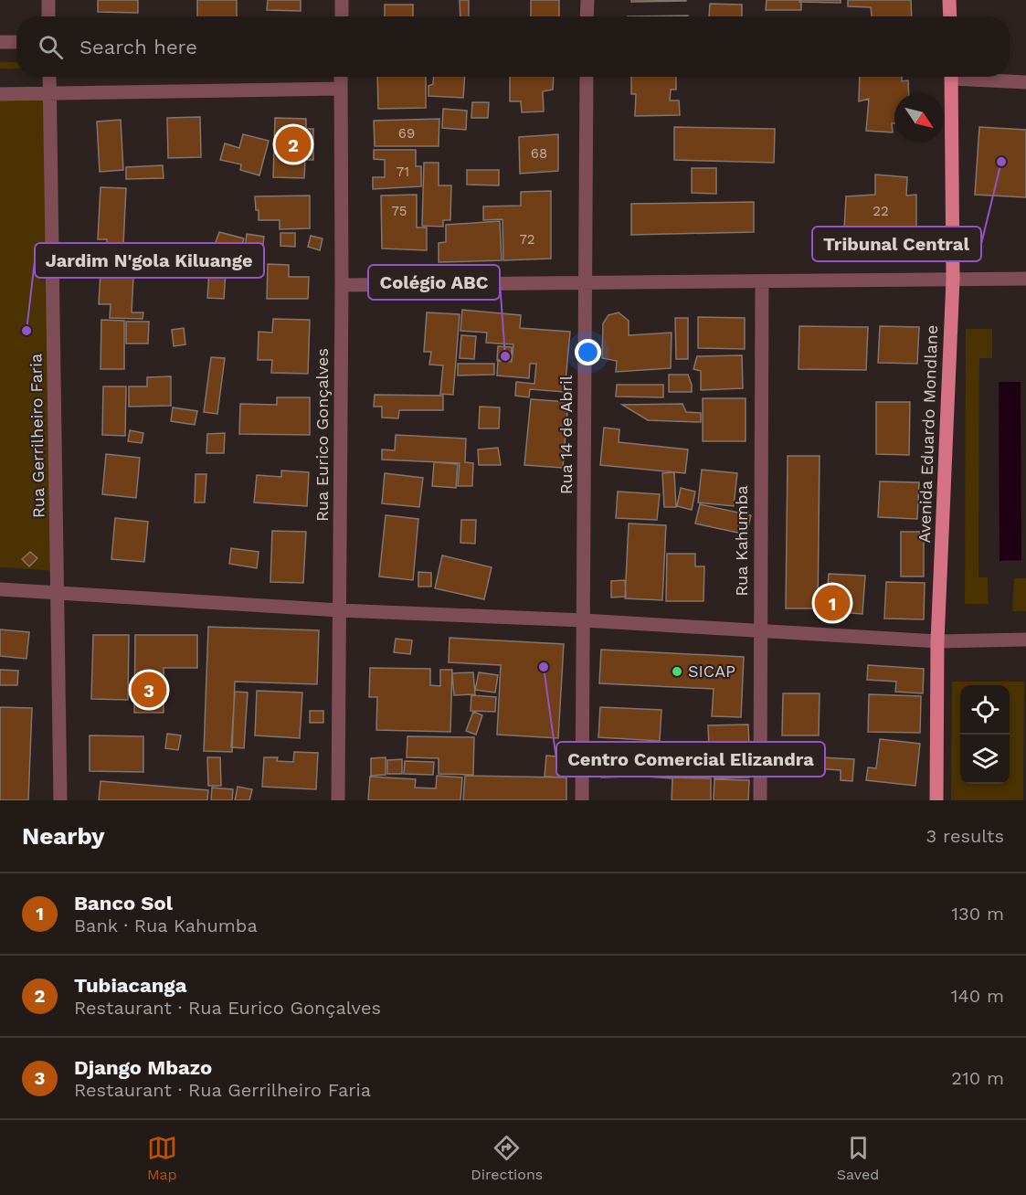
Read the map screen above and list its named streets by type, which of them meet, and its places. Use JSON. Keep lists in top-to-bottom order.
{
  "streets": {
    "main road": ["Avenida Eduardo Mondlane"],
    "street": [
      "Rua Eurico Gonçalves",
      "Rua 14 de Abril",
      "Rua Gerrilheiro Faria",
      "Rua Kahumba"
    ]
  },
  "places": [
    "Tribunal Central",
    "Jardim N'gola Kiluange",
    "Colégio ABC",
    "Centro Comercial Elizandra",
    "SICAP"
  ],
  "house_numbers": [
    "69",
    "68",
    "71",
    "75",
    "22",
    "72"
  ],
  "north": "bottom right",
  "page": {
    "search": "Search here",
    "pins": ["2", "1", "3"],
    "heading": ["Nearby", "3 results"],
    "list": [
      {
        "mark": "1",
        "name": "Banco Sol",
        "note": "Bank · Rua Kahumba",
        "value": "130 m"
      },
      {
        "mark": "2",
        "name": "Tubiacanga",
        "note": "Restaurant · Rua Eurico Gonçalves",
        "value": "140 m"
      },
      {
        "mark": "3",
        "name": "Django Mbazo",
        "note": "Restaurant · Rua Gerrilheiro Faria",
        "value": "210 m"
      }
    ],
    "nav": ["Map", "Directions", "Saved"]
  }
}
